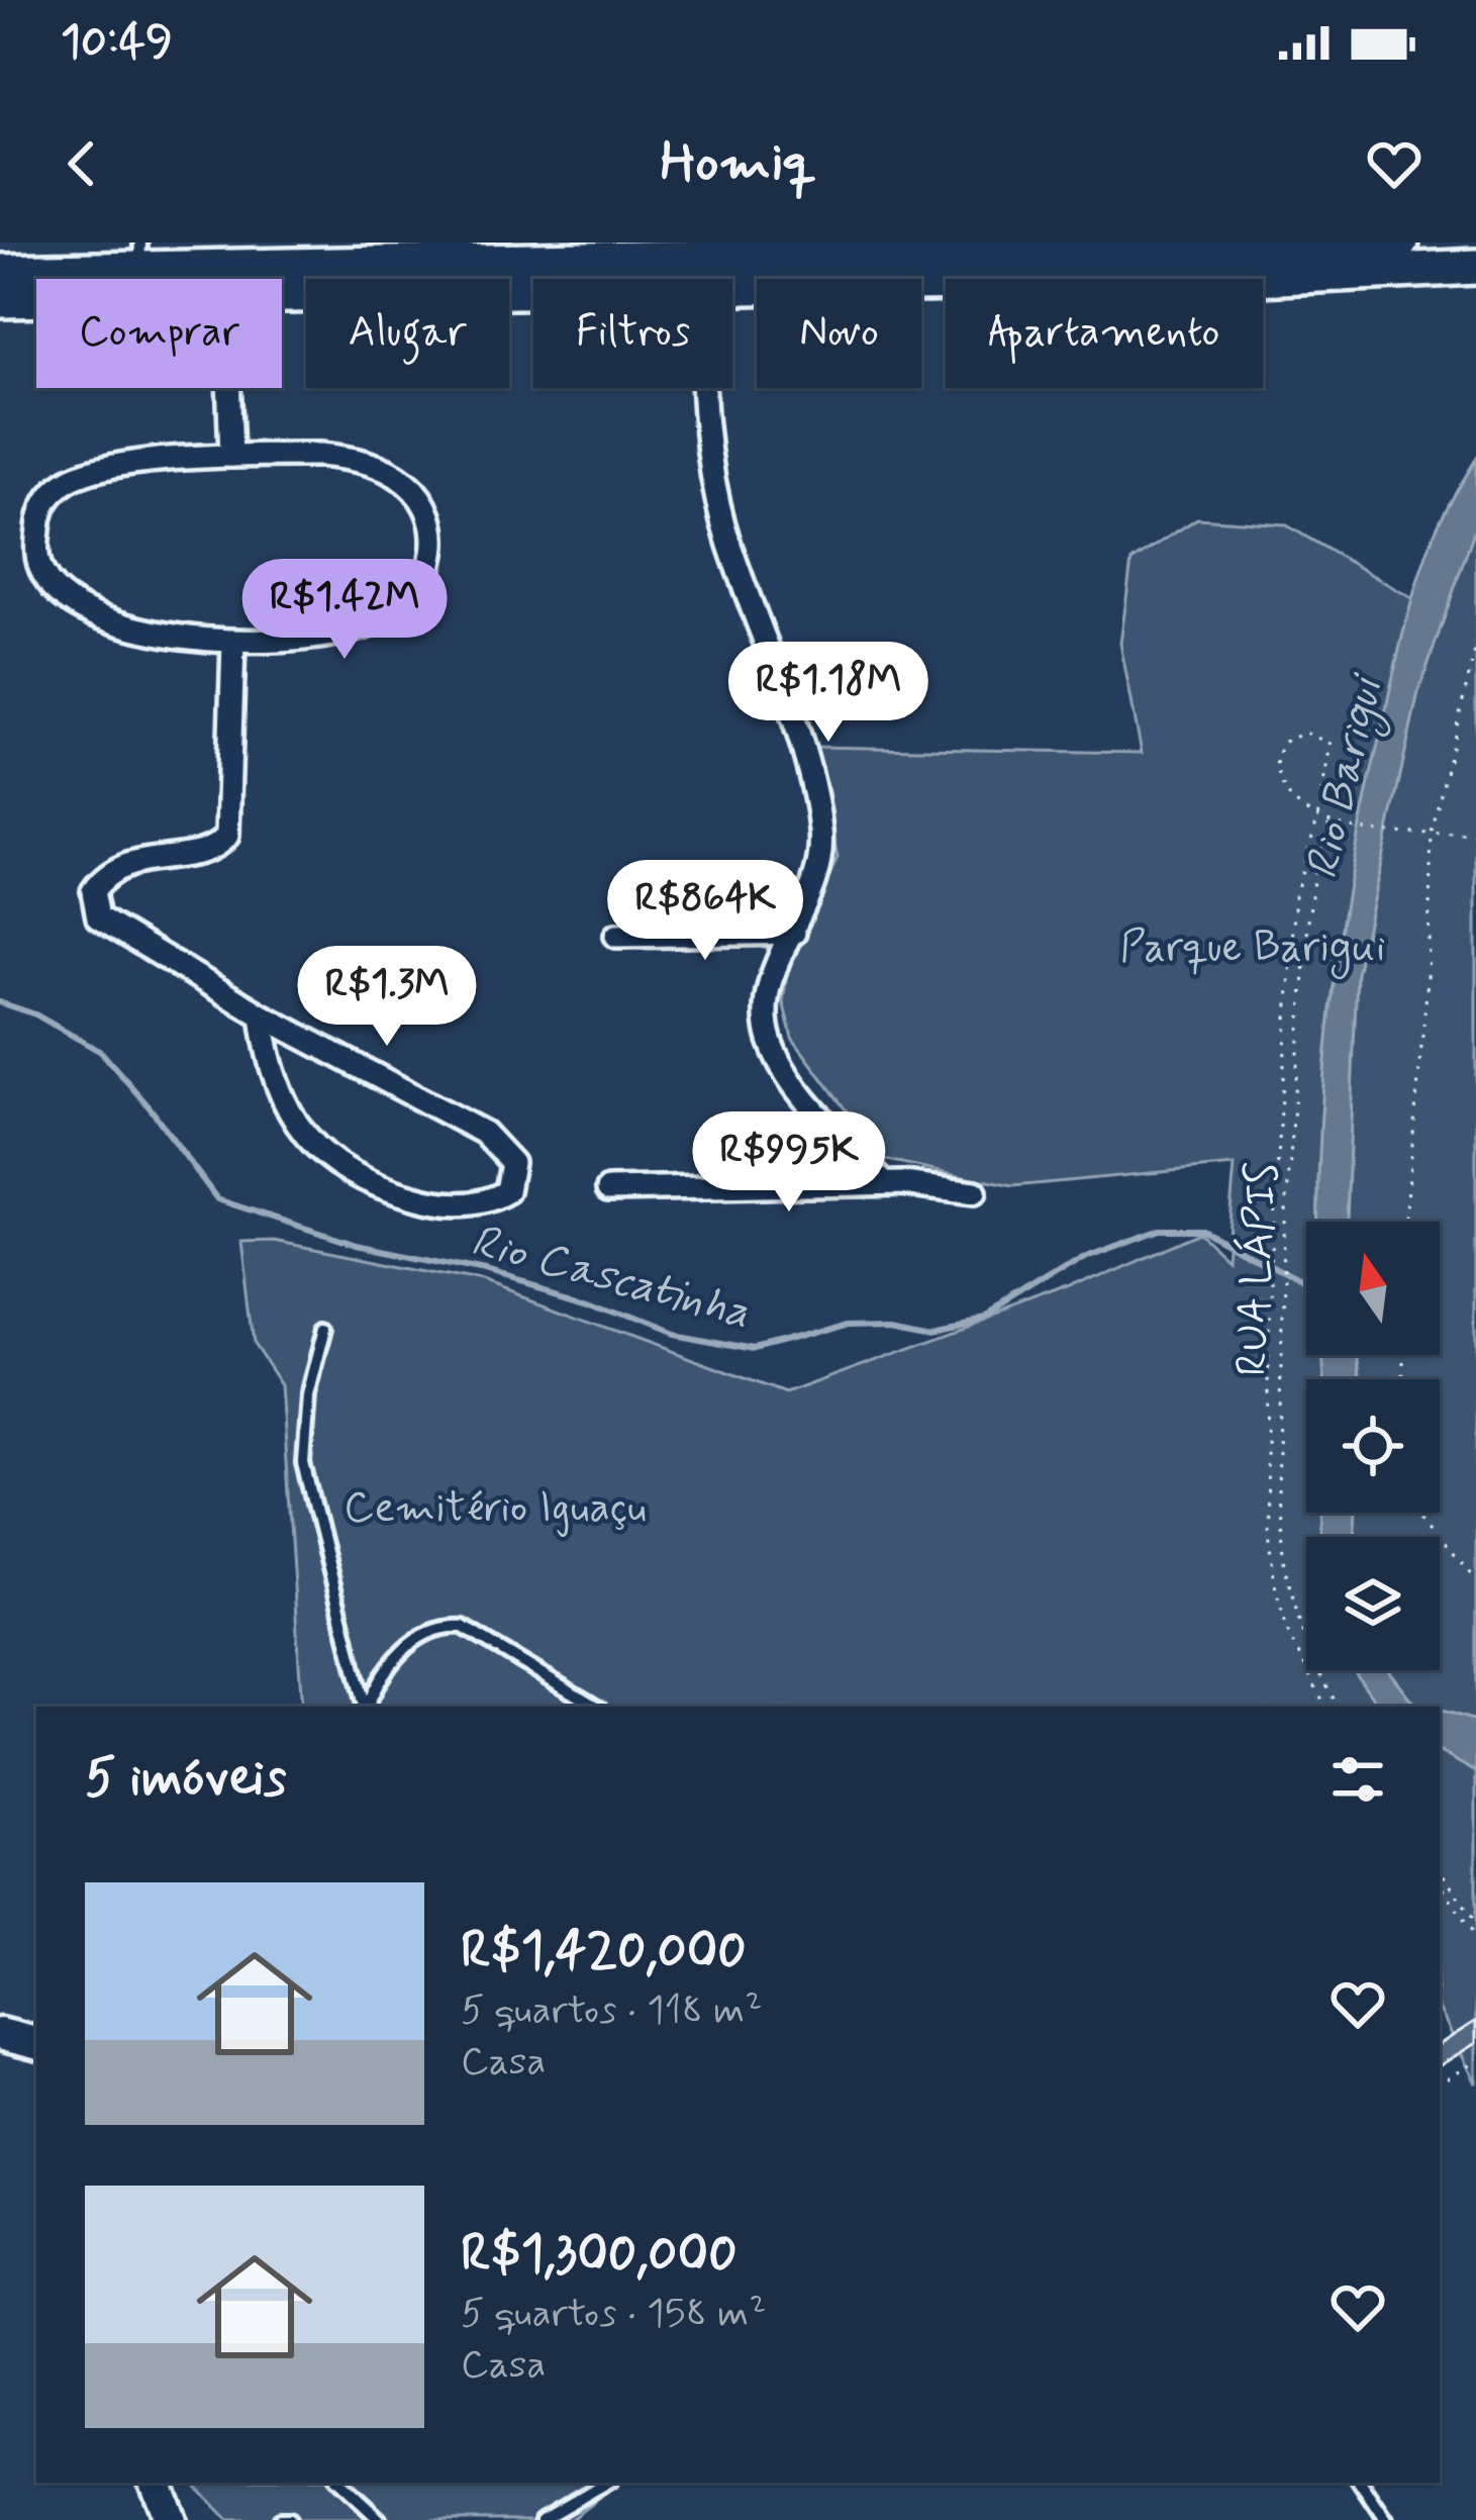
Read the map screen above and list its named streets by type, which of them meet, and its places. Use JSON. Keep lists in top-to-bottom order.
{
  "streets": {
    "path": ["RUA LÁPIS"]
  },
  "water": ["Rio Barigui", "Rio Cascatinha"],
  "parks": ["Parque Barigui", "Cemitério Iguaçu"],
  "north": "top",
  "page": {
    "status": "10:49",
    "header": "Homiq",
    "chip": [
      "Comprar",
      "Alugar",
      "Filtros",
      "Novo",
      "Apartamento"
    ],
    "price": [
      "R$1.42M",
      "R$1.18M",
      "R$864K",
      "R$1.3M",
      "R$995K"
    ],
    "heading": "5 imóveis",
    "list": [
      {
        "name": "R$1,420,000",
        "note": "5 quartos · 118 m² · Casa"
      },
      {
        "name": "R$1,300,000",
        "note": "5 quartos · 158 m² · Casa"
      }
    ]
  }
}
